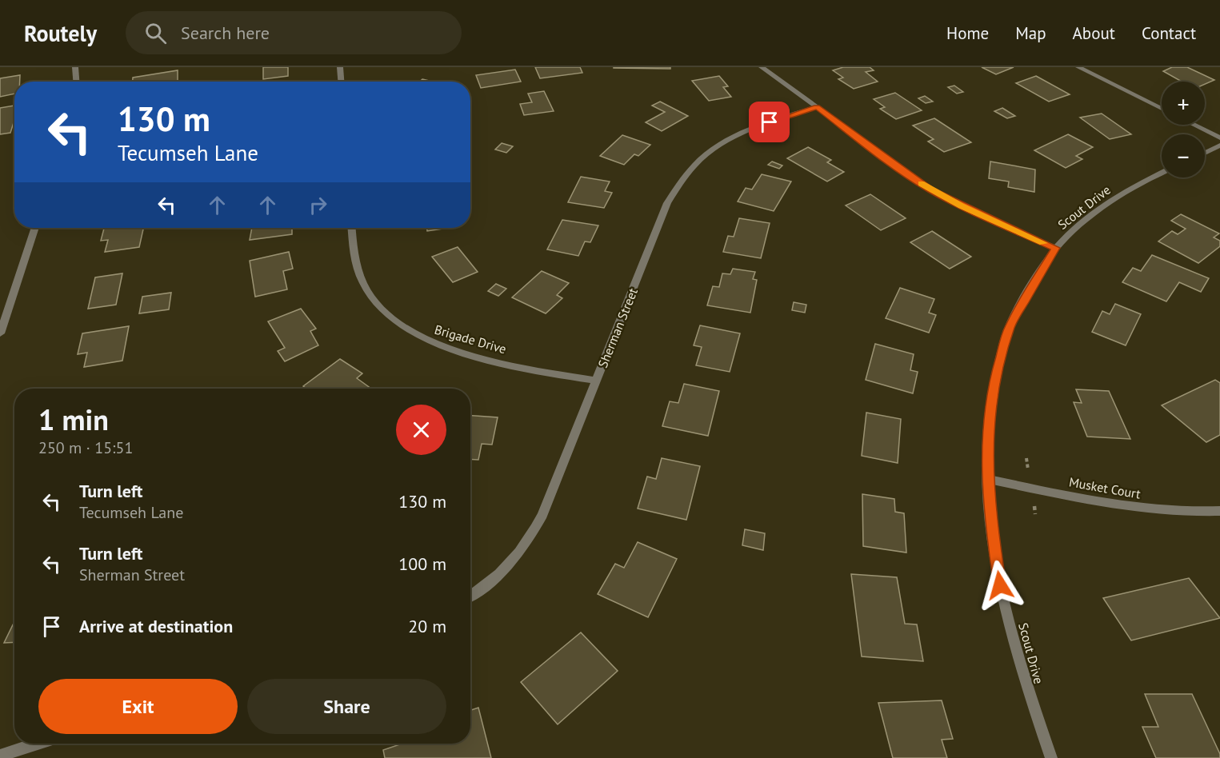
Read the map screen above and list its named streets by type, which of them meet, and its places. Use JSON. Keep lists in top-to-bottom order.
{
  "streets": {
    "street": [
      "Scout Drive",
      "Sherman Street",
      "Brigade Drive",
      "Musket Court"
    ]
  },
  "crossings": [
    ["Scout Drive", "Musket Court"],
    ["Sherman Street", "Brigade Drive"]
  ],
  "page": {
    "header": "Routely",
    "search": "Search here",
    "nav": [
      "Home",
      "Map",
      "About",
      "Contact"
    ],
    "map_buttons": ["+", "−"],
    "turn": ["130 m", "Tecumseh Lane"],
    "heading": ["1 min", "250 m · 15:51"],
    "list": [
      {
        "name": "Turn left",
        "note": "Tecumseh Lane",
        "value": "130 m"
      },
      {
        "name": "Turn left",
        "note": "Sherman Street",
        "value": "100 m"
      },
      {
        "name": "Arrive at destination",
        "value": "20 m"
      }
    ],
    "buttons": ["Exit", "Share"]
  }
}
